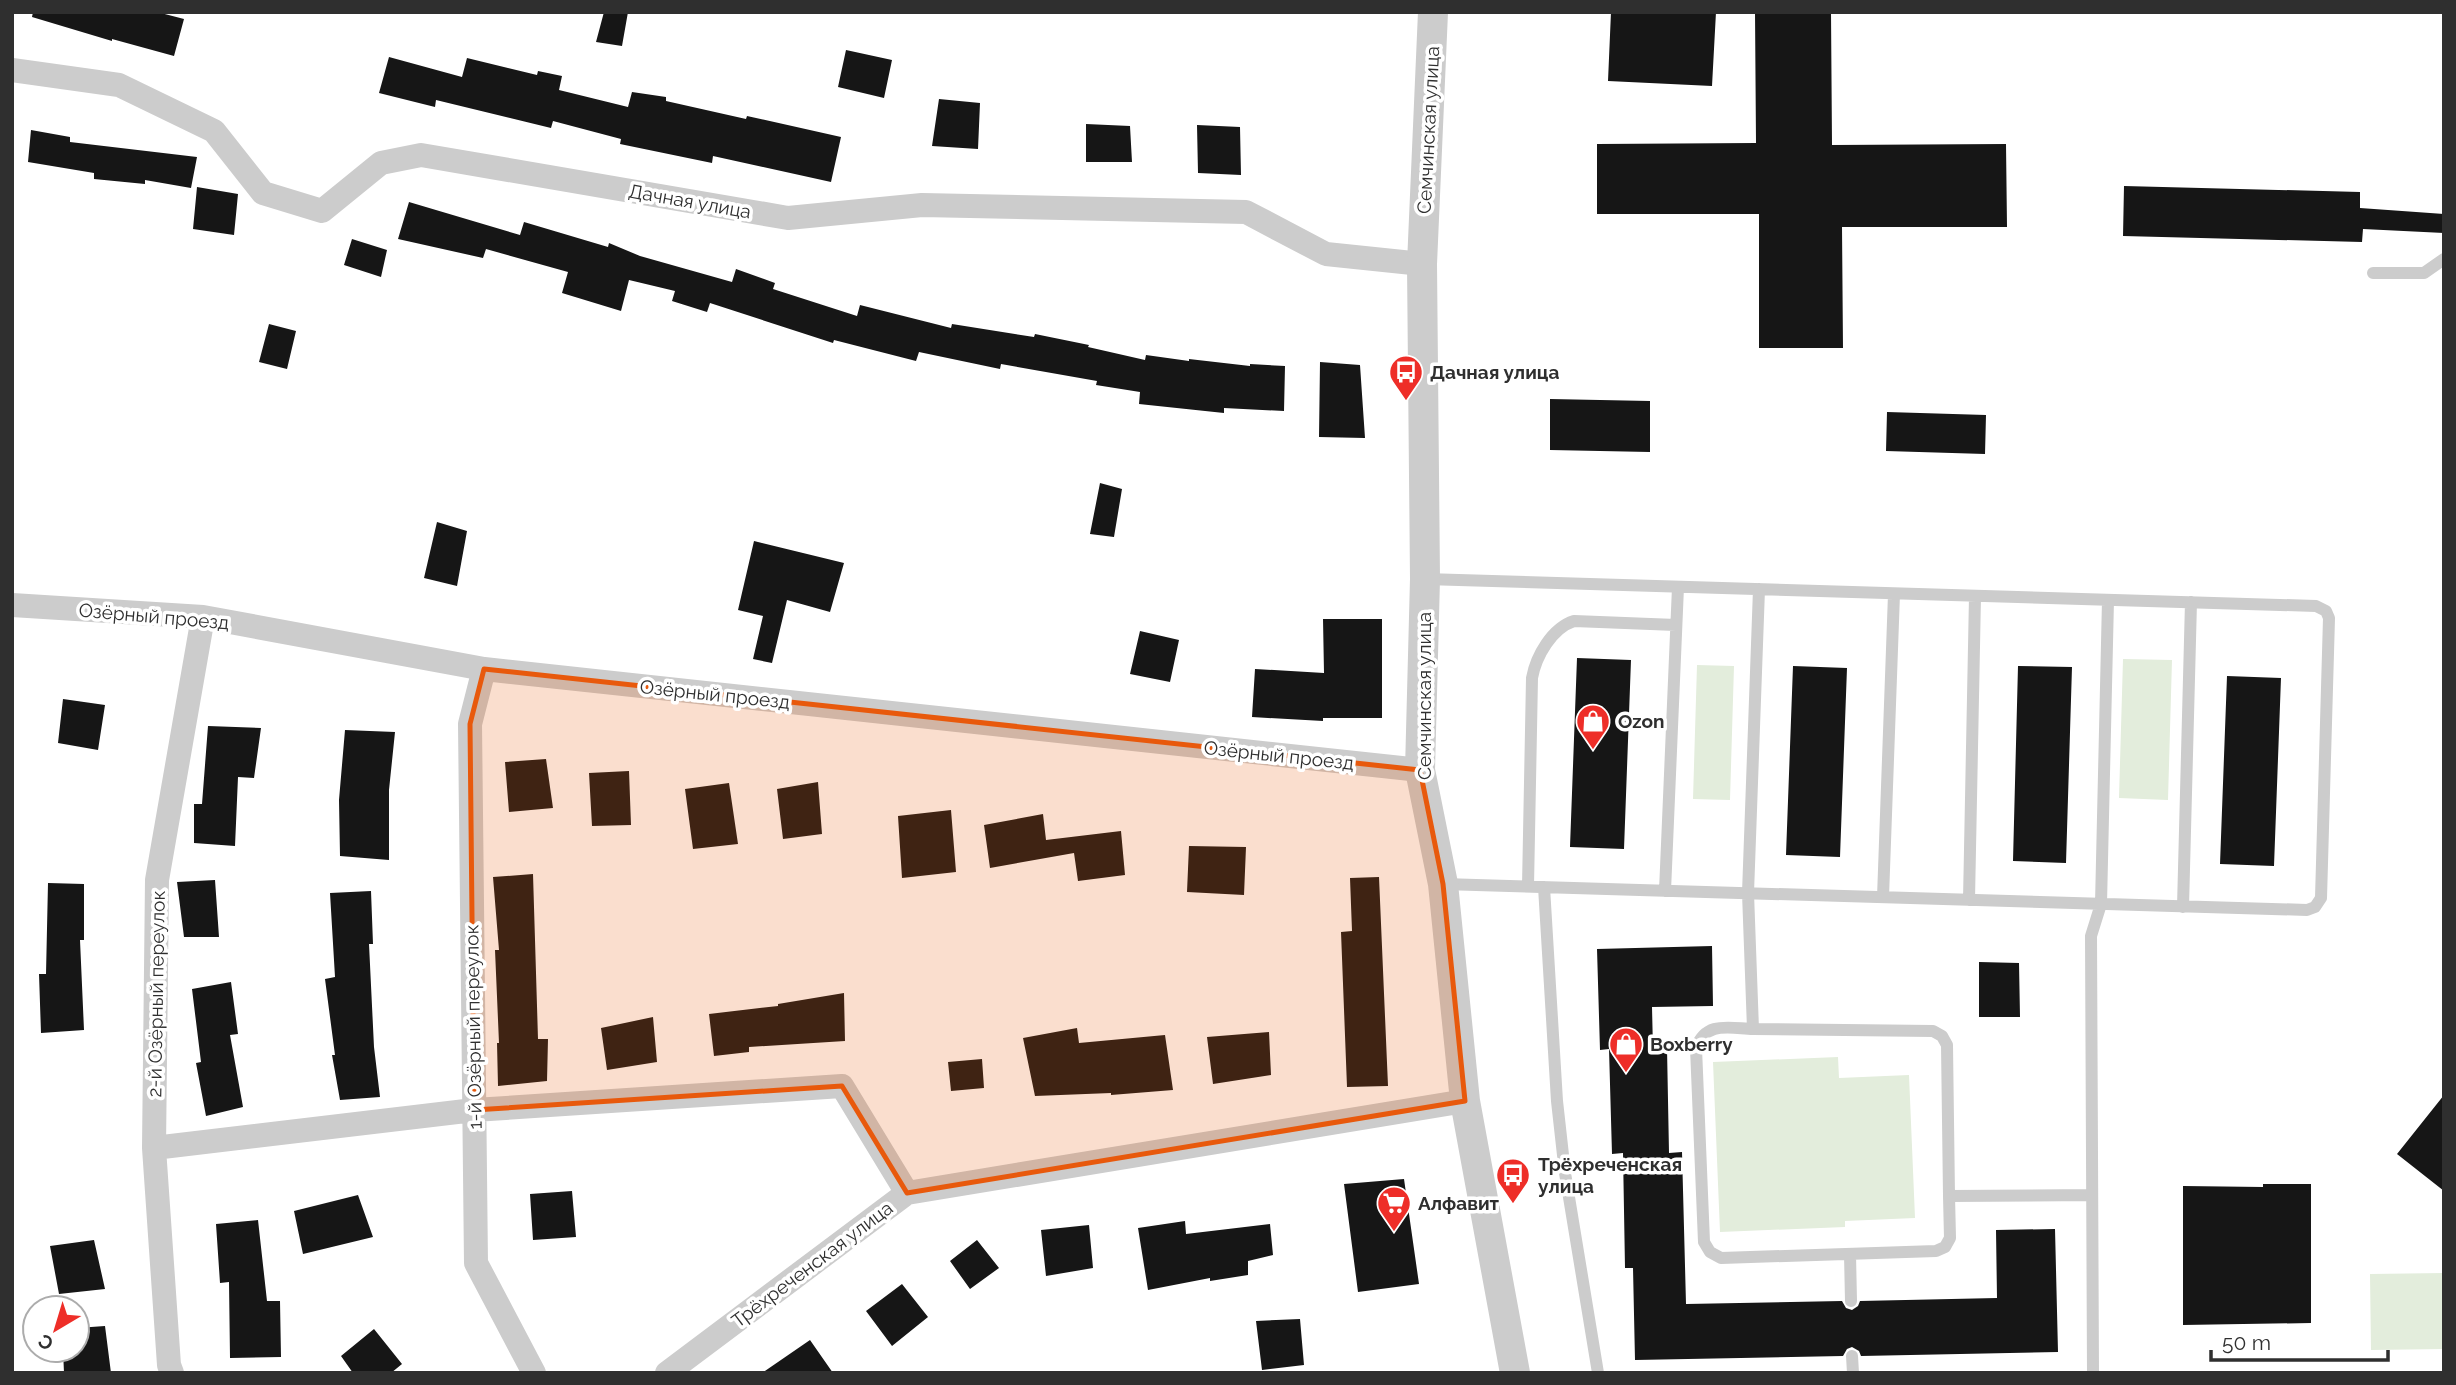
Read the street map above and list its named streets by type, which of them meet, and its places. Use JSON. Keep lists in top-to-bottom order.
{
  "streets": {
    "street": [
      "Семчинская улица",
      "Дачная улица",
      "Озёрный проезд",
      "2-й Озёрный переулок",
      "1-й Озёрный переулок",
      "Трёхреченская улица"
    ]
  },
  "crossings": [
    ["Семчинская улица", "Дачная улица"],
    ["Семчинская улица", "Озёрный проезд"],
    ["Семчинская улица", "Трёхреченская улица"],
    ["Озёрный проезд", "2-й Озёрный переулок"],
    ["Озёрный проезд", "1-й Озёрный переулок"]
  ],
  "places": {
    "bus stop": ["Дачная улица", "Трёхреченская улица"],
    "shop": ["Ozon", "Boxberry"],
    "supermarket": ["Алфавит"]
  },
  "scale_bar": "50 m",
  "north": "bottom left"
}
